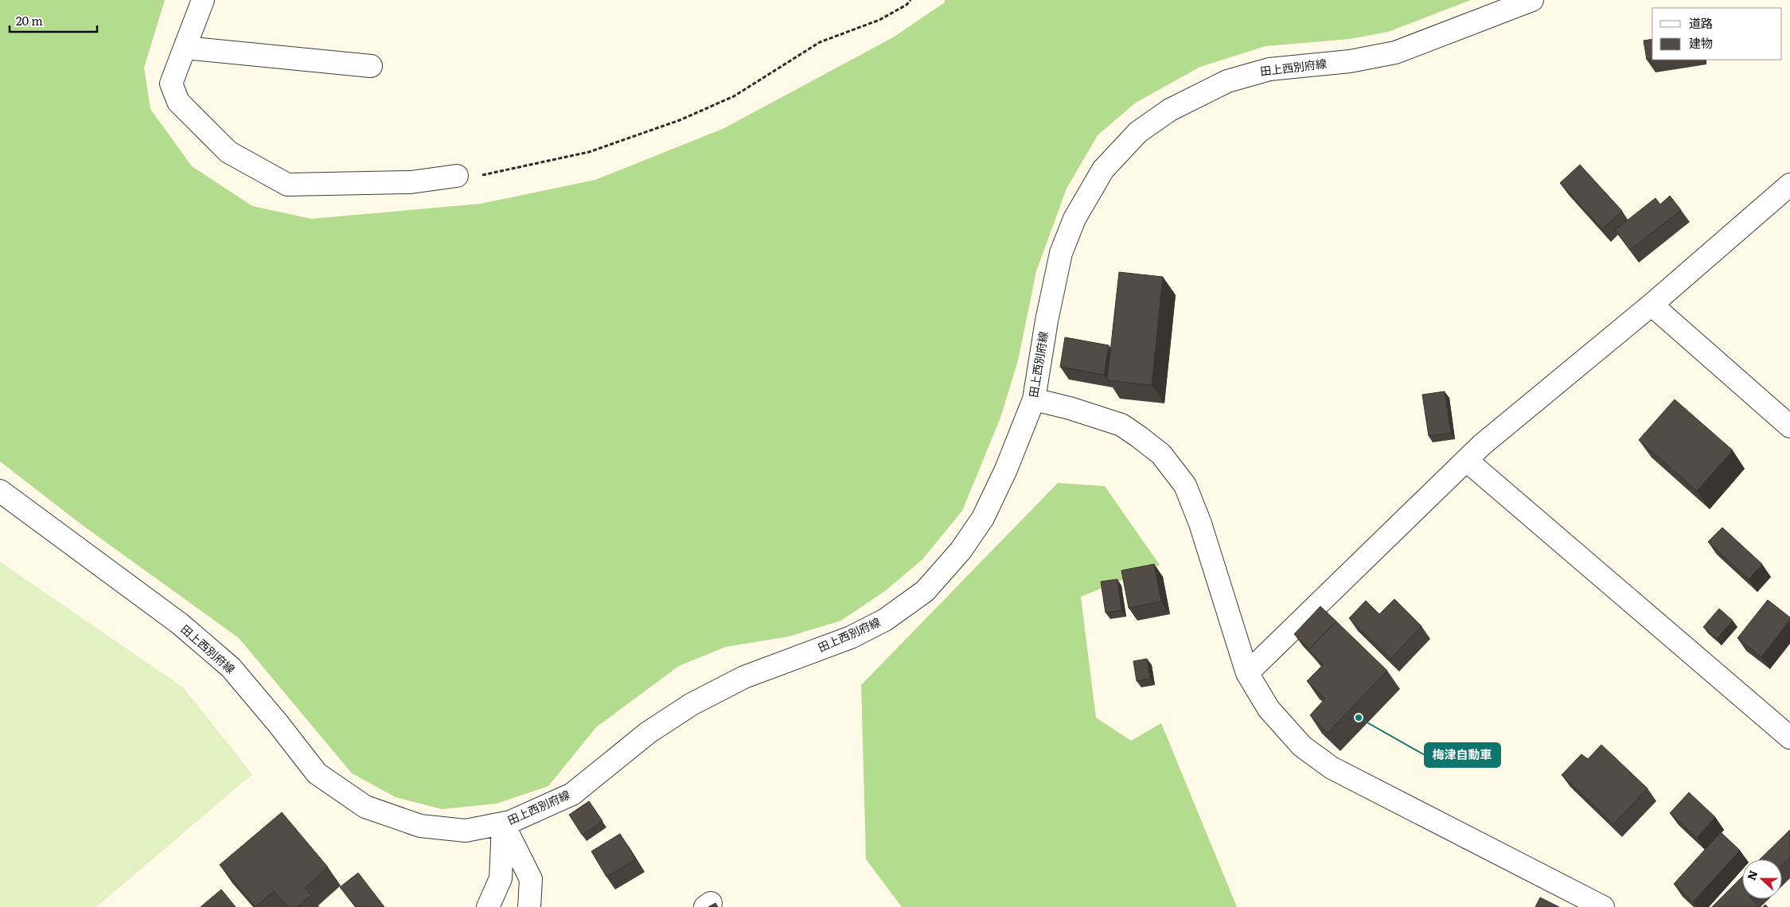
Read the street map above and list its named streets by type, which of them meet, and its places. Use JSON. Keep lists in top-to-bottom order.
{
  "streets": {
    "street": ["田上西別府線"]
  },
  "places": ["梅津自動車"],
  "legend": ["道路", "建物"],
  "scale_bar": "20 m",
  "north": "left"
}
